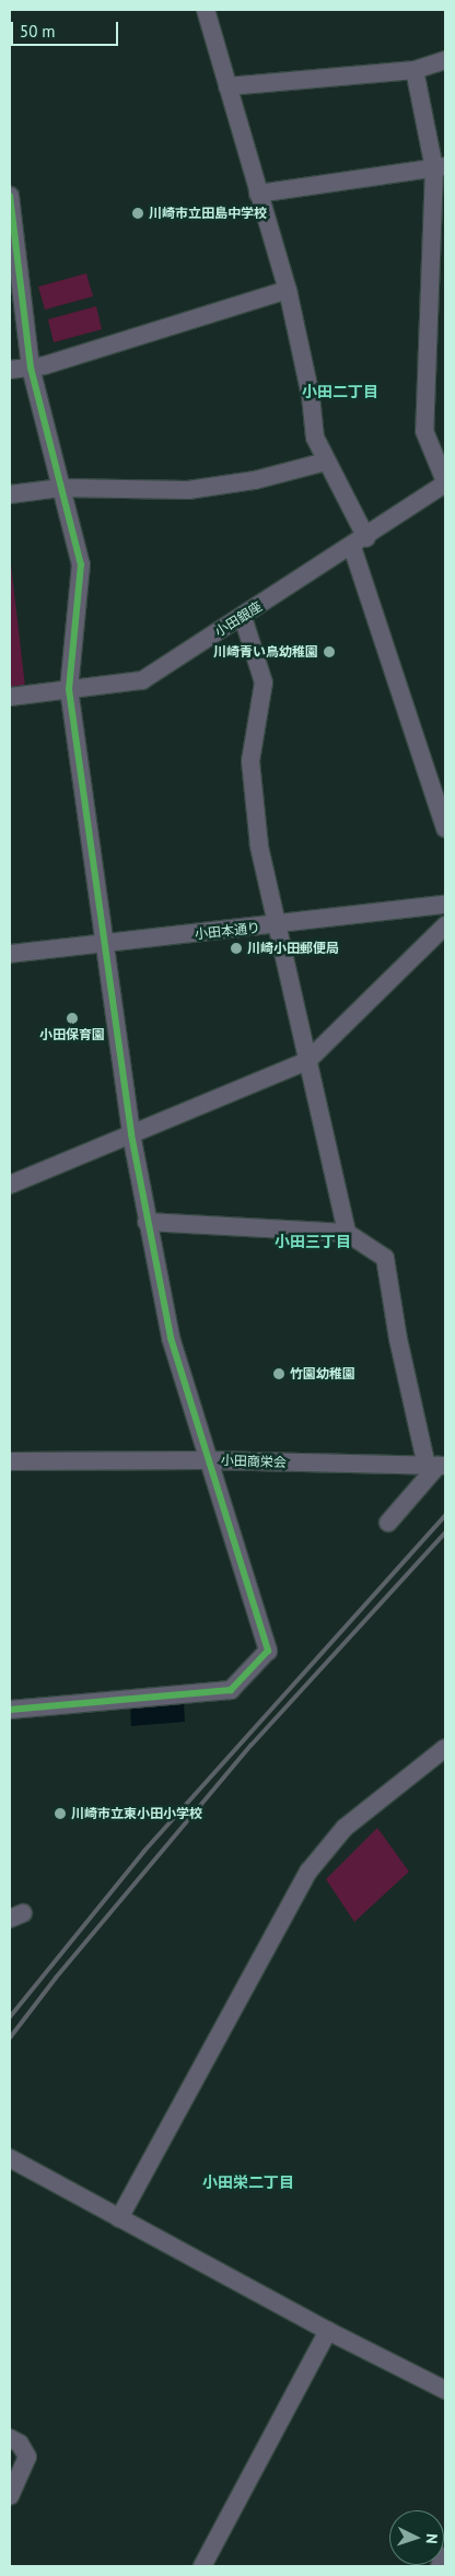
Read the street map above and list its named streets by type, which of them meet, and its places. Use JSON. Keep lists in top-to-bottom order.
{
  "streets": {
    "street": ["小田銀座", "小田本通り", "小田商栄会"]
  },
  "districts": ["小田二丁目", "小田三丁目", "小田栄二丁目"],
  "places": [
    "川崎市立田島中学校",
    "川崎青い鳥幼稚園",
    "川崎小田郵便局",
    "小田保育園",
    "竹園幼稚園",
    "川崎市立東小田小学校"
  ],
  "scale_bar": "50 m",
  "north": "right"
}
